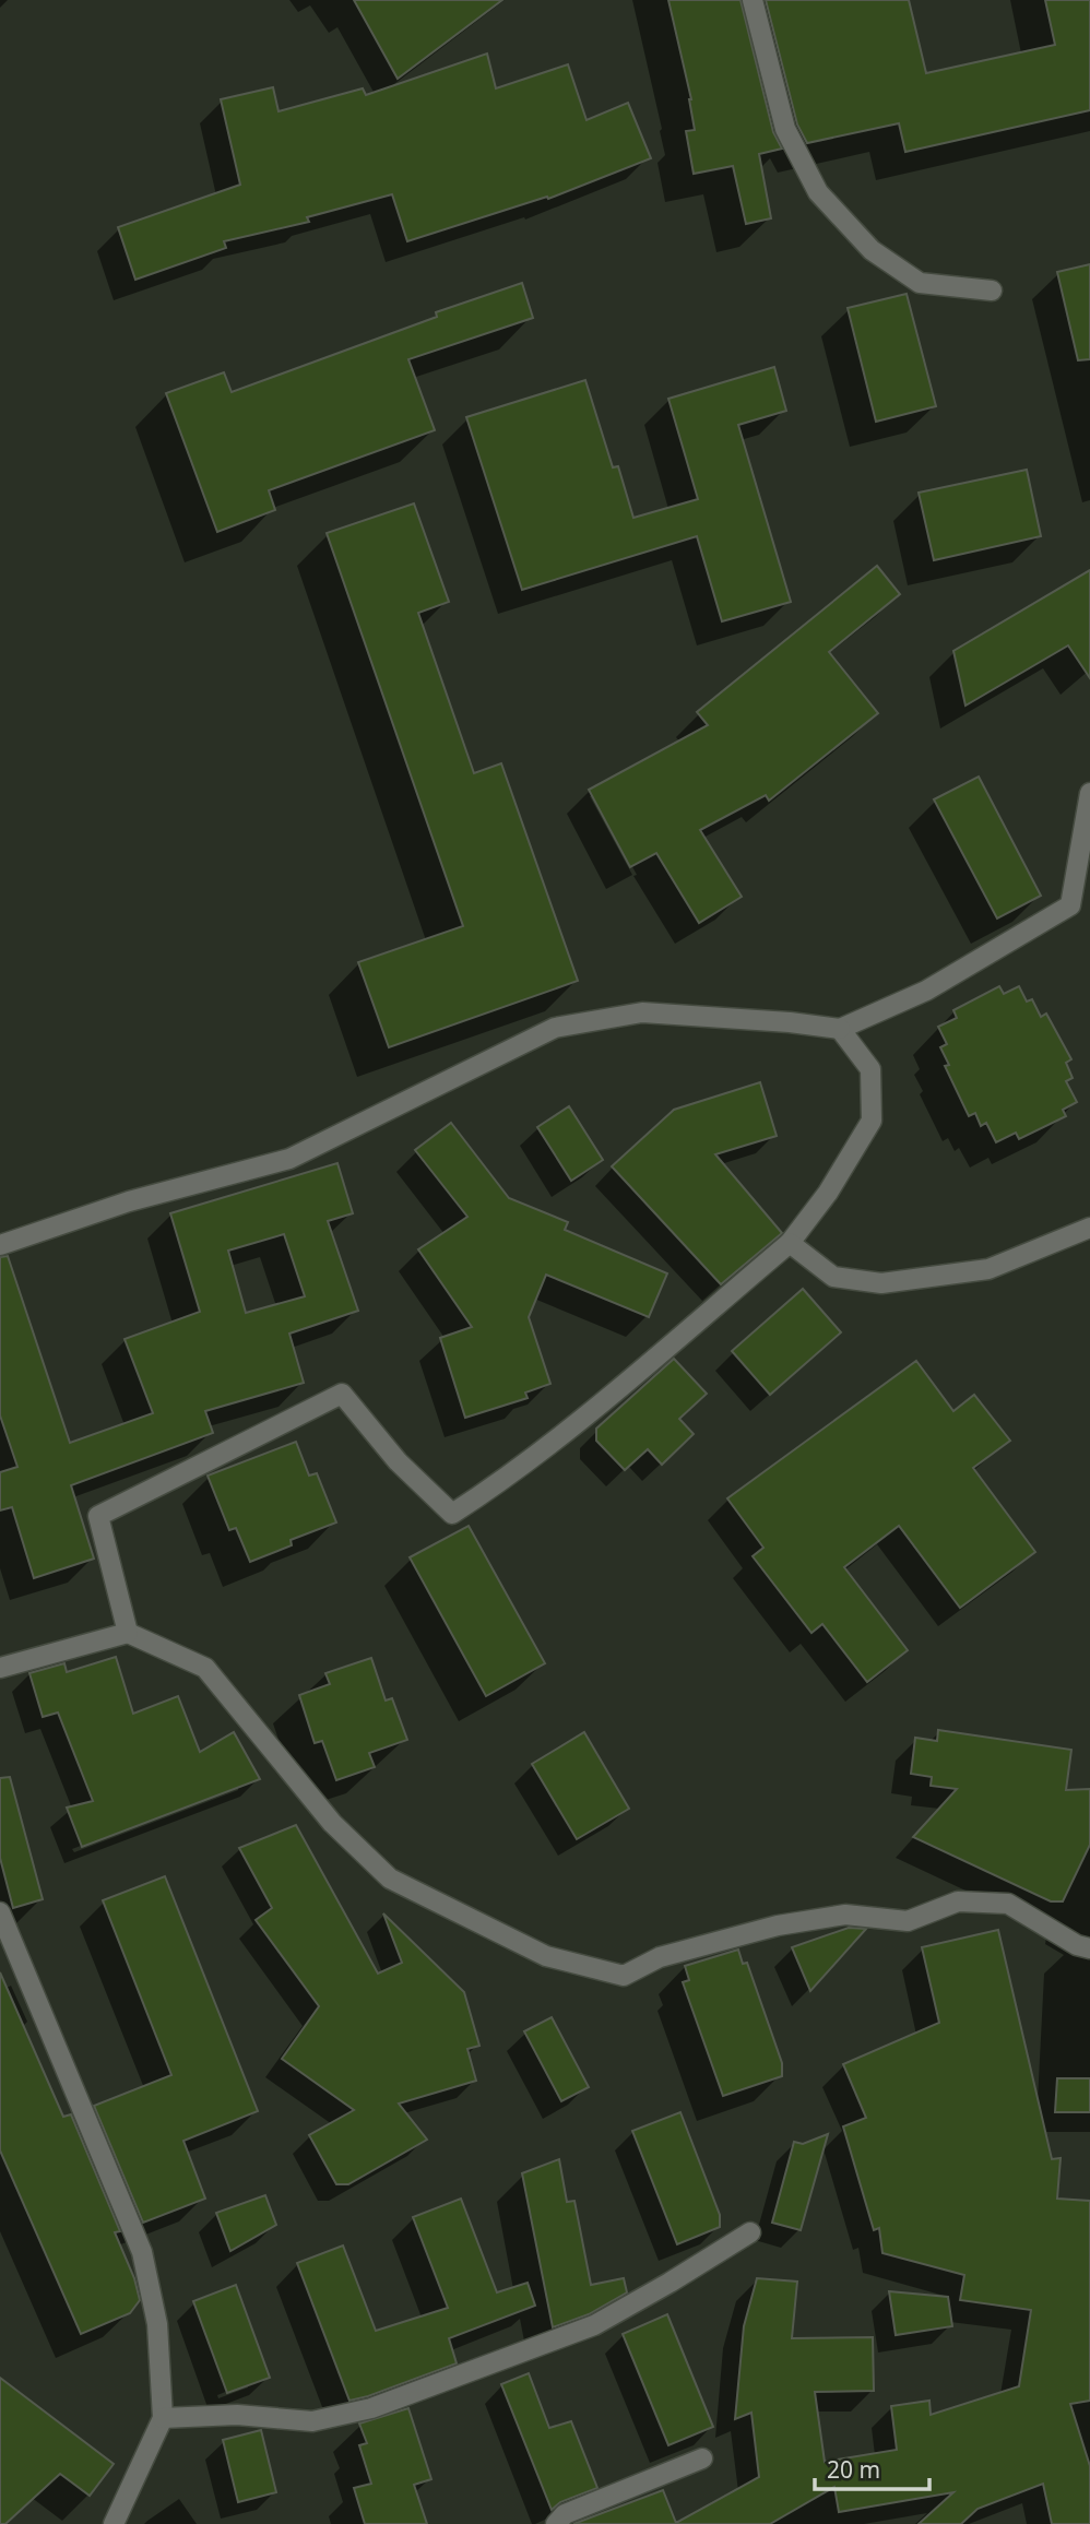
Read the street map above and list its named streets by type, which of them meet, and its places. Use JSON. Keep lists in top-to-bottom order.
{
  "scale_bar": "20 m"
}
